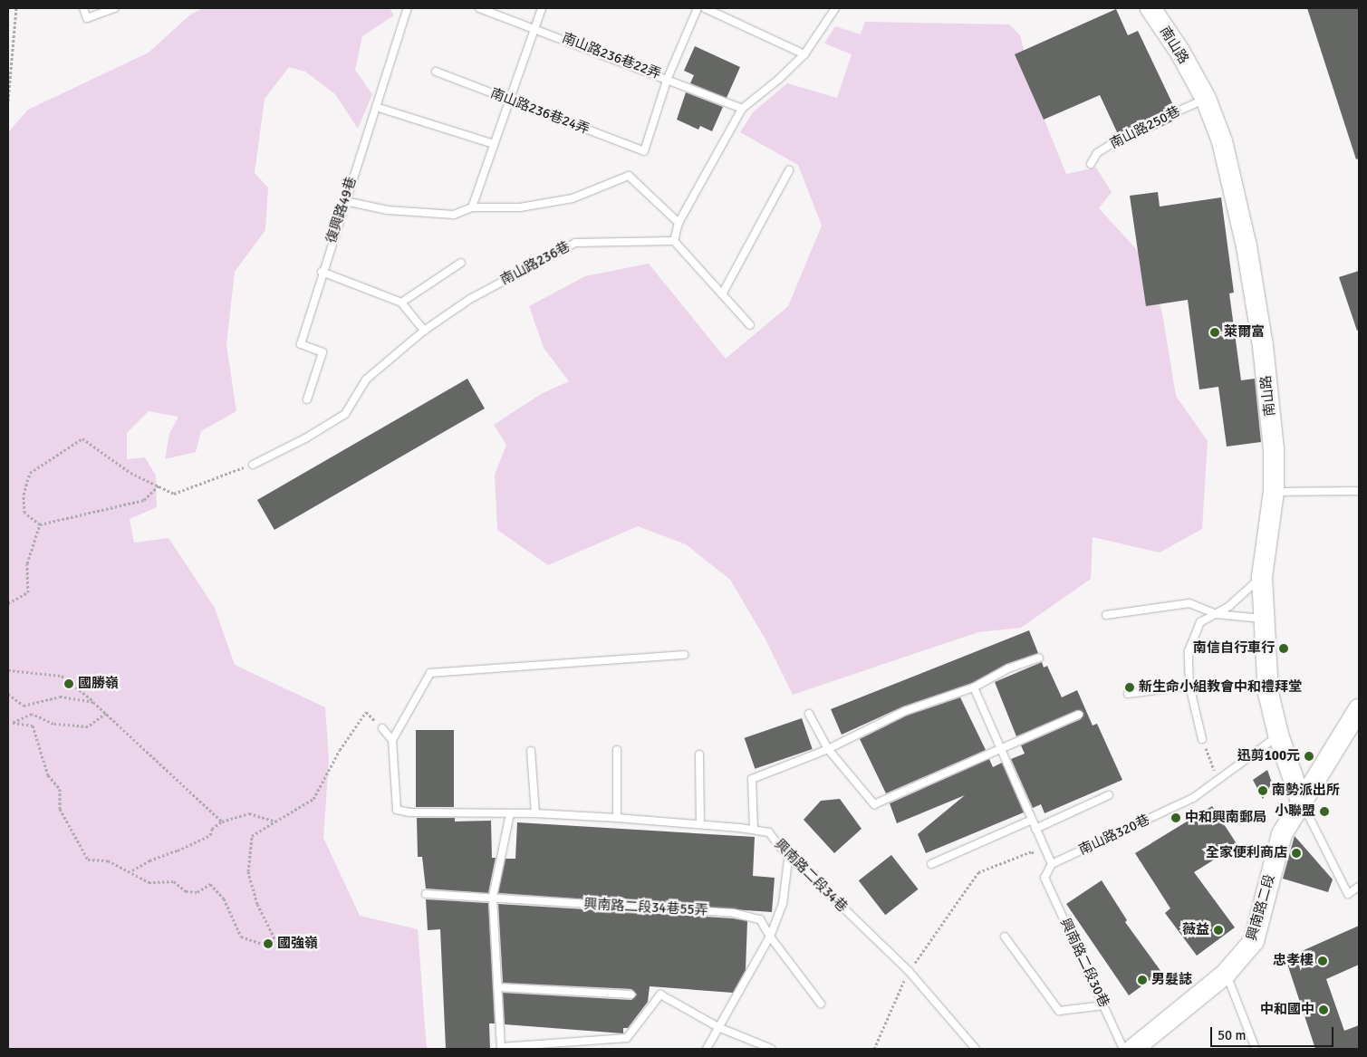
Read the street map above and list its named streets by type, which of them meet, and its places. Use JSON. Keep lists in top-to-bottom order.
{
  "streets": {
    "street": ["南山路", "興南路二段"],
    "lane": [
      "南山路236巷22弄",
      "南山路236巷24弄",
      "南山路250巷",
      "復興路49巷",
      "南山路236巷",
      "南山路320巷",
      "興南路二段34巷",
      "興南路二段34巷55弄",
      "興南路二段30巷"
    ]
  },
  "crossings": [
    ["南山路", "南山路250巷"],
    ["南山路", "南山路320巷"],
    ["南山路", "興南路二段"],
    ["南山路236巷22弄", "南山路236巷24弄"]
  ],
  "places": [
    "萊爾富",
    "南信自行車行",
    "國勝嶺",
    "新生命小組教會中和禮拜堂",
    "迅剪100元",
    "南勢派出所",
    "小聯盟",
    "中和興南郵局",
    "全家便利商店",
    "薇益",
    "國強嶺",
    "忠孝樓",
    "男髮誌",
    "中和國中"
  ],
  "scale_bar": "50 m"
}
